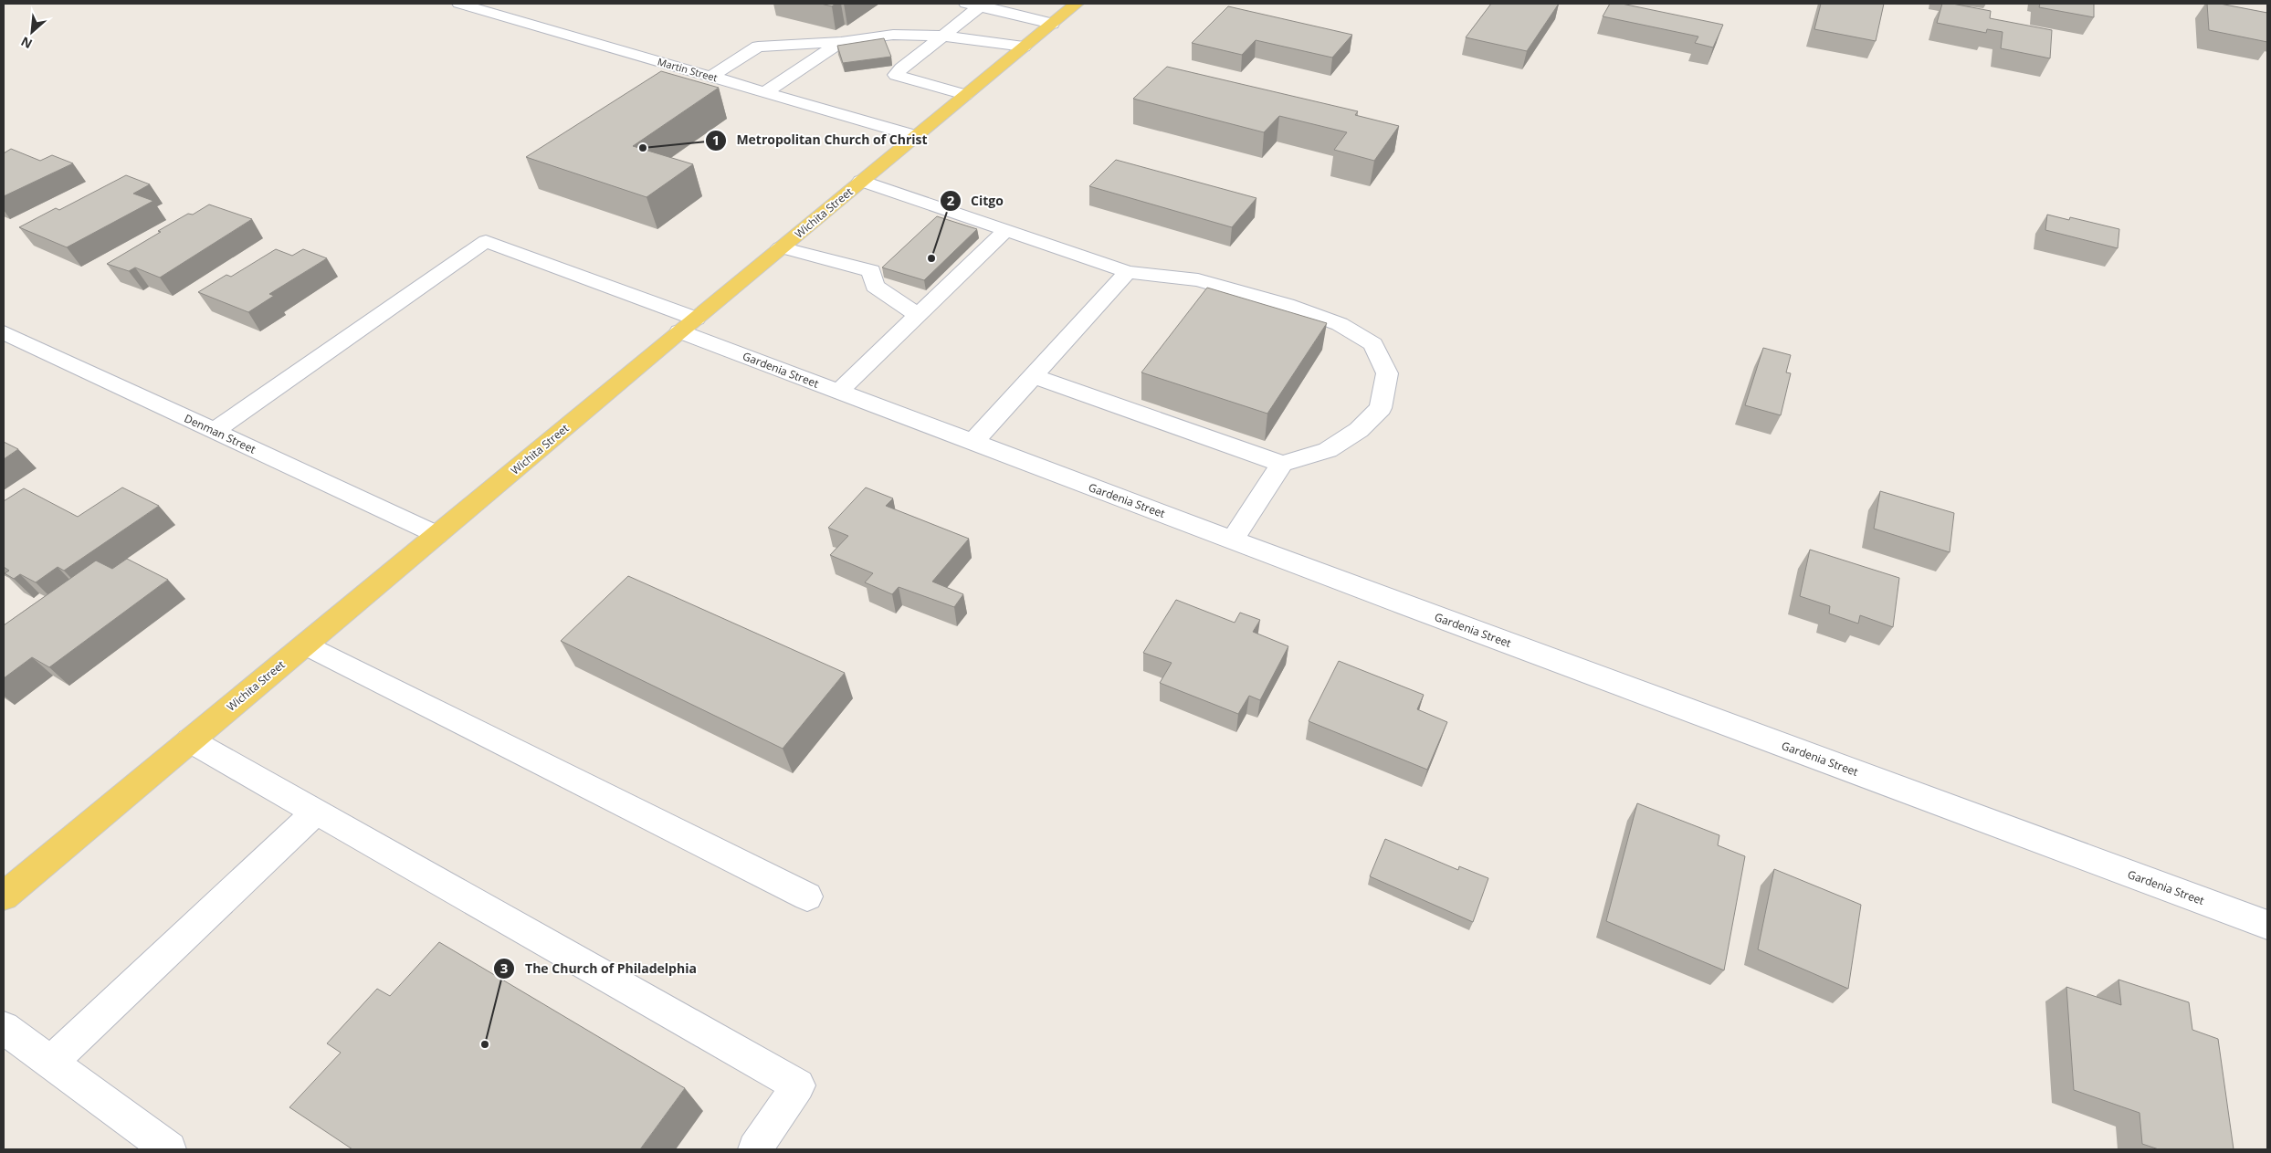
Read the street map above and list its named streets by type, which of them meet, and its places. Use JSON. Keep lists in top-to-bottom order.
{
  "streets": {
    "main road": ["Wichita Street"],
    "street": ["Martin Street", "Gardenia Street", "Denman Street"]
  },
  "crossings": [
    ["Martin Street", "Wichita Street"],
    ["Wichita Street", "Gardenia Street"],
    ["Wichita Street", "Denman Street"],
    ["Gardenia Street", "Denman Street"]
  ],
  "places": ["Metropolitan Church of Christ", "Citgo", "The Church of Philadelphia"],
  "north": "bottom left"
}
